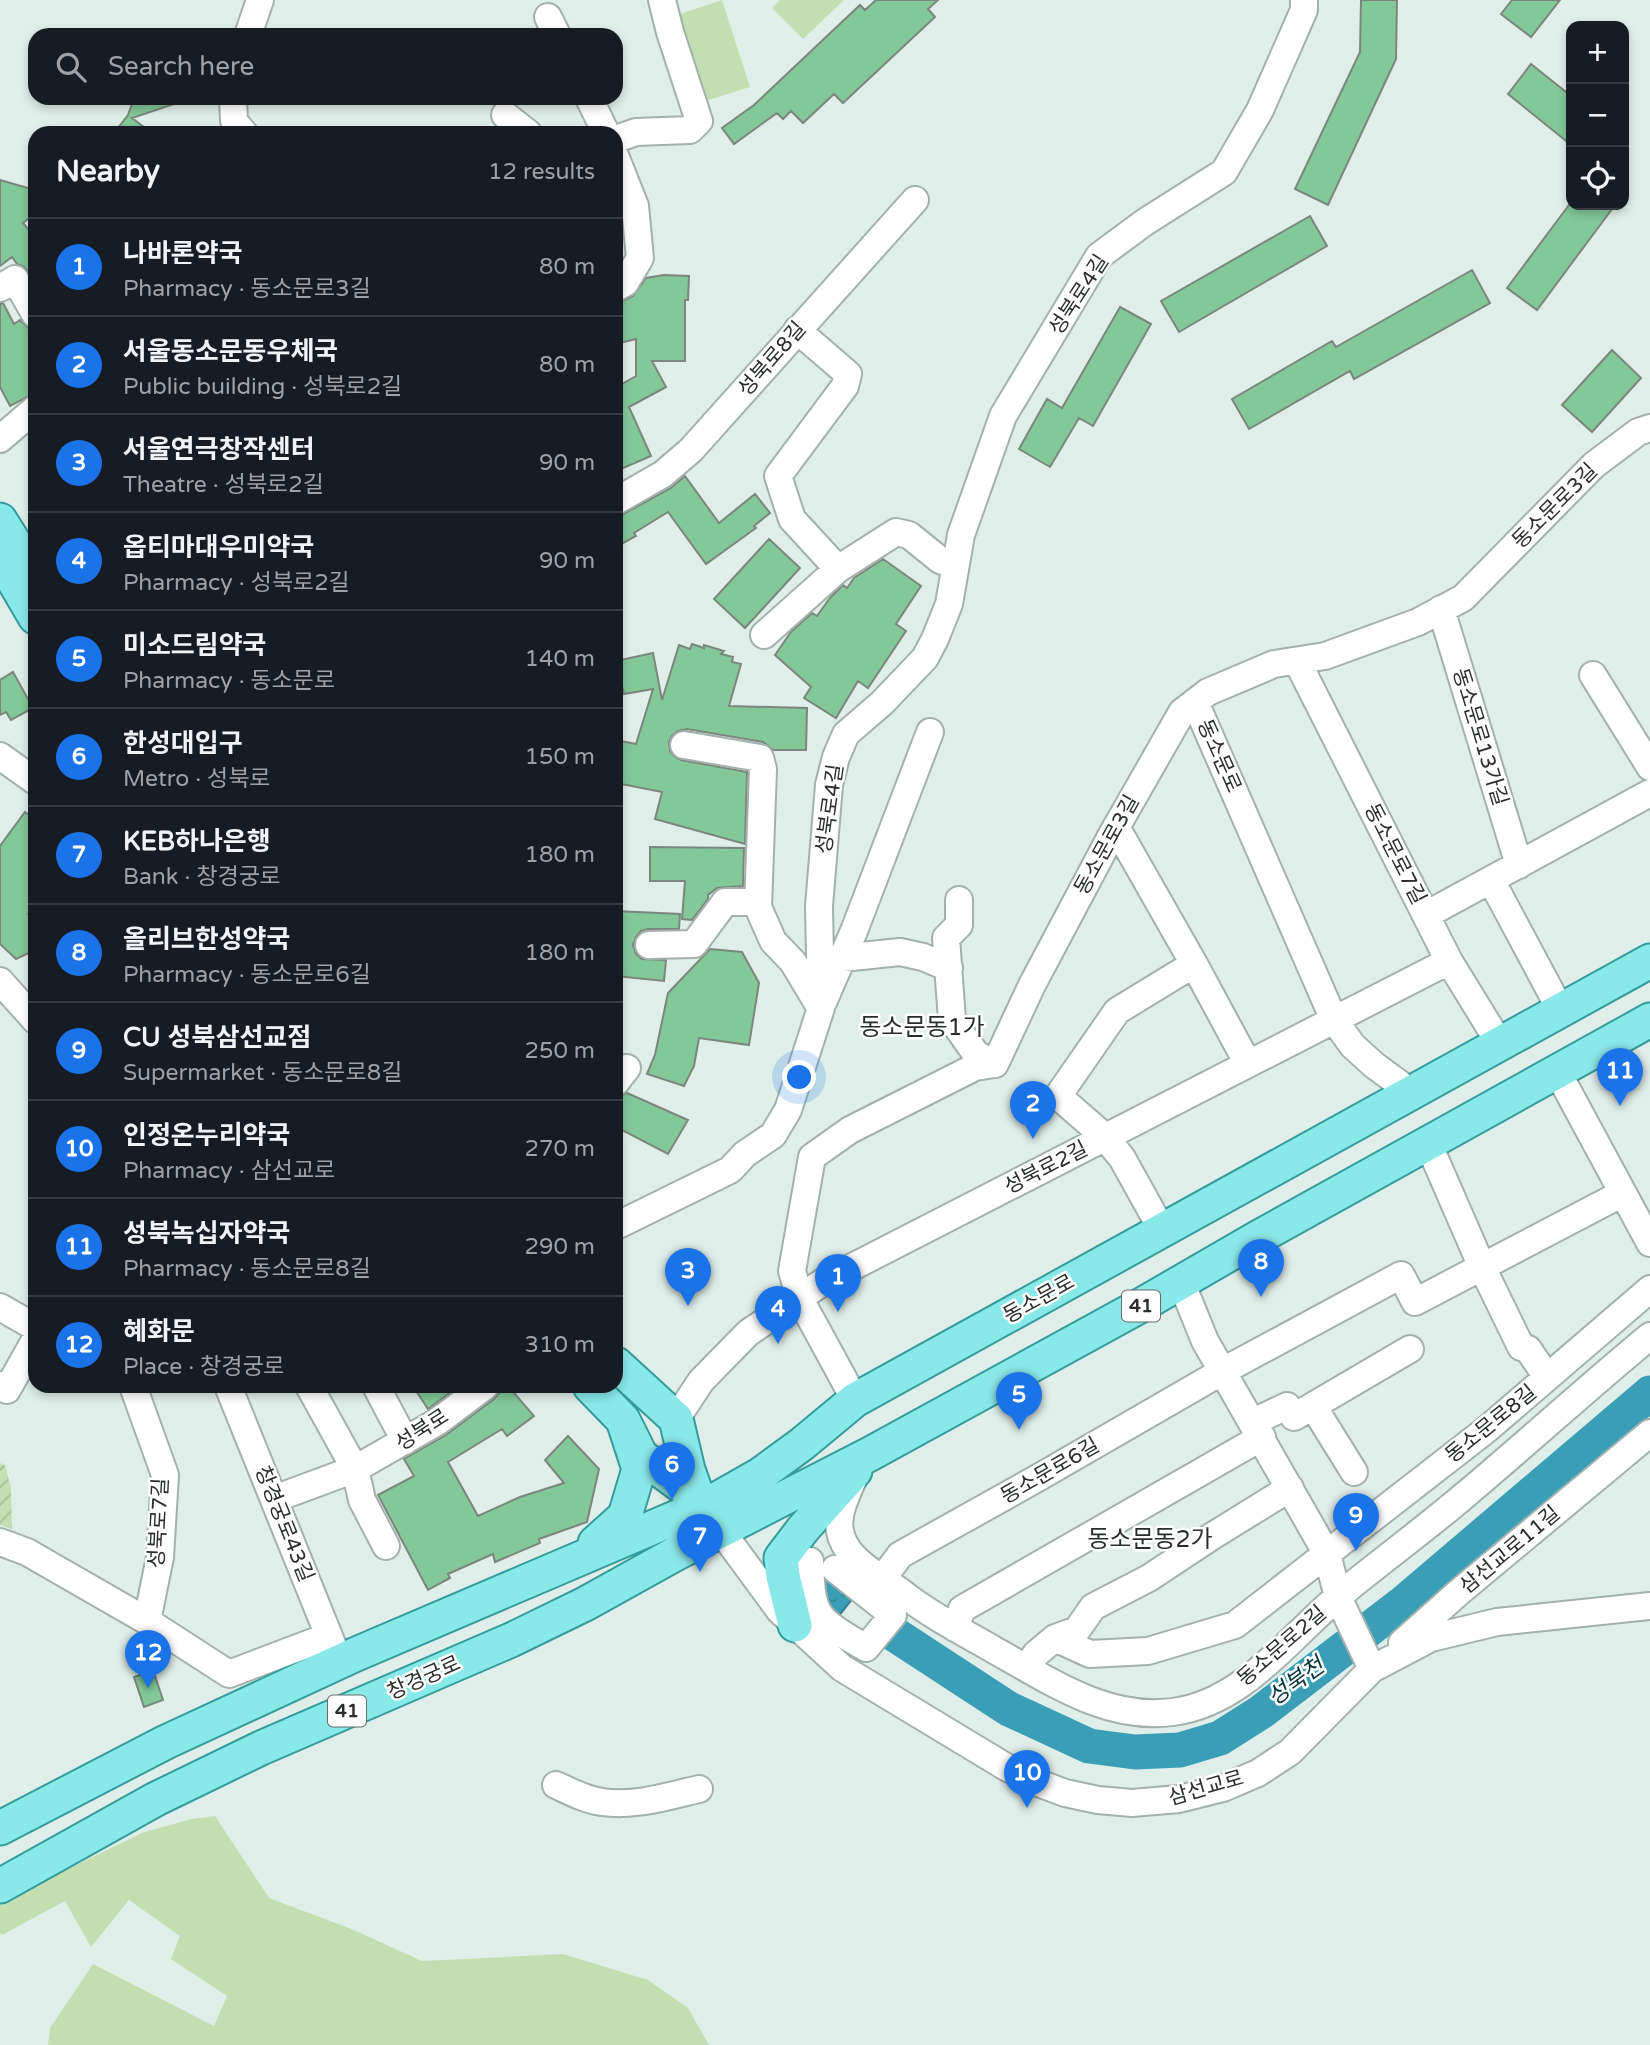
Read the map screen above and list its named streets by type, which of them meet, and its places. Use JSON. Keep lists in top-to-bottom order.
{
  "streets": {
    "main road": ["동소문로", "41", "창경궁로"],
    "street": [
      "성북로4길",
      "성북로8길",
      "동소문로3길",
      "동소문로13가길",
      "동소문로7길",
      "성북로2길",
      "동소문로8길",
      "성북로",
      "동소문로6길",
      "성북로7길",
      "창경궁로43길",
      "삼선교로11길",
      "동소문로2길",
      "삼선교로"
    ]
  },
  "crossings": [
    ["동소문로3길", "동소문로13가길"],
    ["동소문로3길", "동소문로"],
    ["동소문로3길", "동소문로7길"],
    ["동소문로", "동소문로7길"],
    ["동소문로", "성북로2길"],
    ["동소문로", "41"],
    ["동소문로", "창경궁로"],
    ["동소문로", "삼선교로"],
    ["동소문로7길", "성북로2길"],
    ["41", "창경궁로43길"],
    ["41", "동소문로2길"],
    ["41", "창경궁로"],
    ["41", "삼선교로"],
    ["성북로", "창경궁로43길"],
    ["동소문로6길", "동소문로2길"],
    ["삼선교로11길", "삼선교로"],
    ["창경궁로", "삼선교로"]
  ],
  "districts": ["동소문동1가", "동소문동2가"],
  "water": ["성북천"],
  "page": {
    "map_buttons": ["+", "−"],
    "search": "Search here",
    "heading": ["Nearby", "12 results"],
    "list": [
      {
        "mark": "1",
        "name": "나바론약국",
        "note": "Pharmacy · 동소문로3길",
        "value": "80 m"
      },
      {
        "mark": "2",
        "name": "서울동소문동우체국",
        "note": "Public building · 성북로2길",
        "value": "80 m"
      },
      {
        "mark": "3",
        "name": "서울연극창작센터",
        "note": "Theatre · 성북로2길",
        "value": "90 m"
      },
      {
        "mark": "4",
        "name": "옵티마대우미약국",
        "note": "Pharmacy · 성북로2길",
        "value": "90 m"
      },
      {
        "mark": "5",
        "name": "미소드림약국",
        "note": "Pharmacy · 동소문로",
        "value": "140 m"
      },
      {
        "mark": "6",
        "name": "한성대입구",
        "note": "Metro · 성북로",
        "value": "150 m"
      },
      {
        "mark": "7",
        "name": "KEB하나은행",
        "note": "Bank · 창경궁로",
        "value": "180 m"
      },
      {
        "mark": "8",
        "name": "올리브한성약국",
        "note": "Pharmacy · 동소문로6길",
        "value": "180 m"
      },
      {
        "mark": "9",
        "name": "CU 성북삼선교점",
        "note": "Supermarket · 동소문로8길",
        "value": "250 m"
      },
      {
        "mark": "10",
        "name": "인정온누리약국",
        "note": "Pharmacy · 삼선교로",
        "value": "270 m"
      },
      {
        "mark": "11",
        "name": "성북녹십자약국",
        "note": "Pharmacy · 동소문로8길",
        "value": "290 m"
      },
      {
        "mark": "12",
        "name": "혜화문",
        "note": "Place · 창경궁로",
        "value": "310 m"
      }
    ],
    "pins": [
      "11",
      "2",
      "8",
      "3",
      "1",
      "4",
      "5",
      "6",
      "9",
      "7",
      "12",
      "10"
    ]
  }
}
